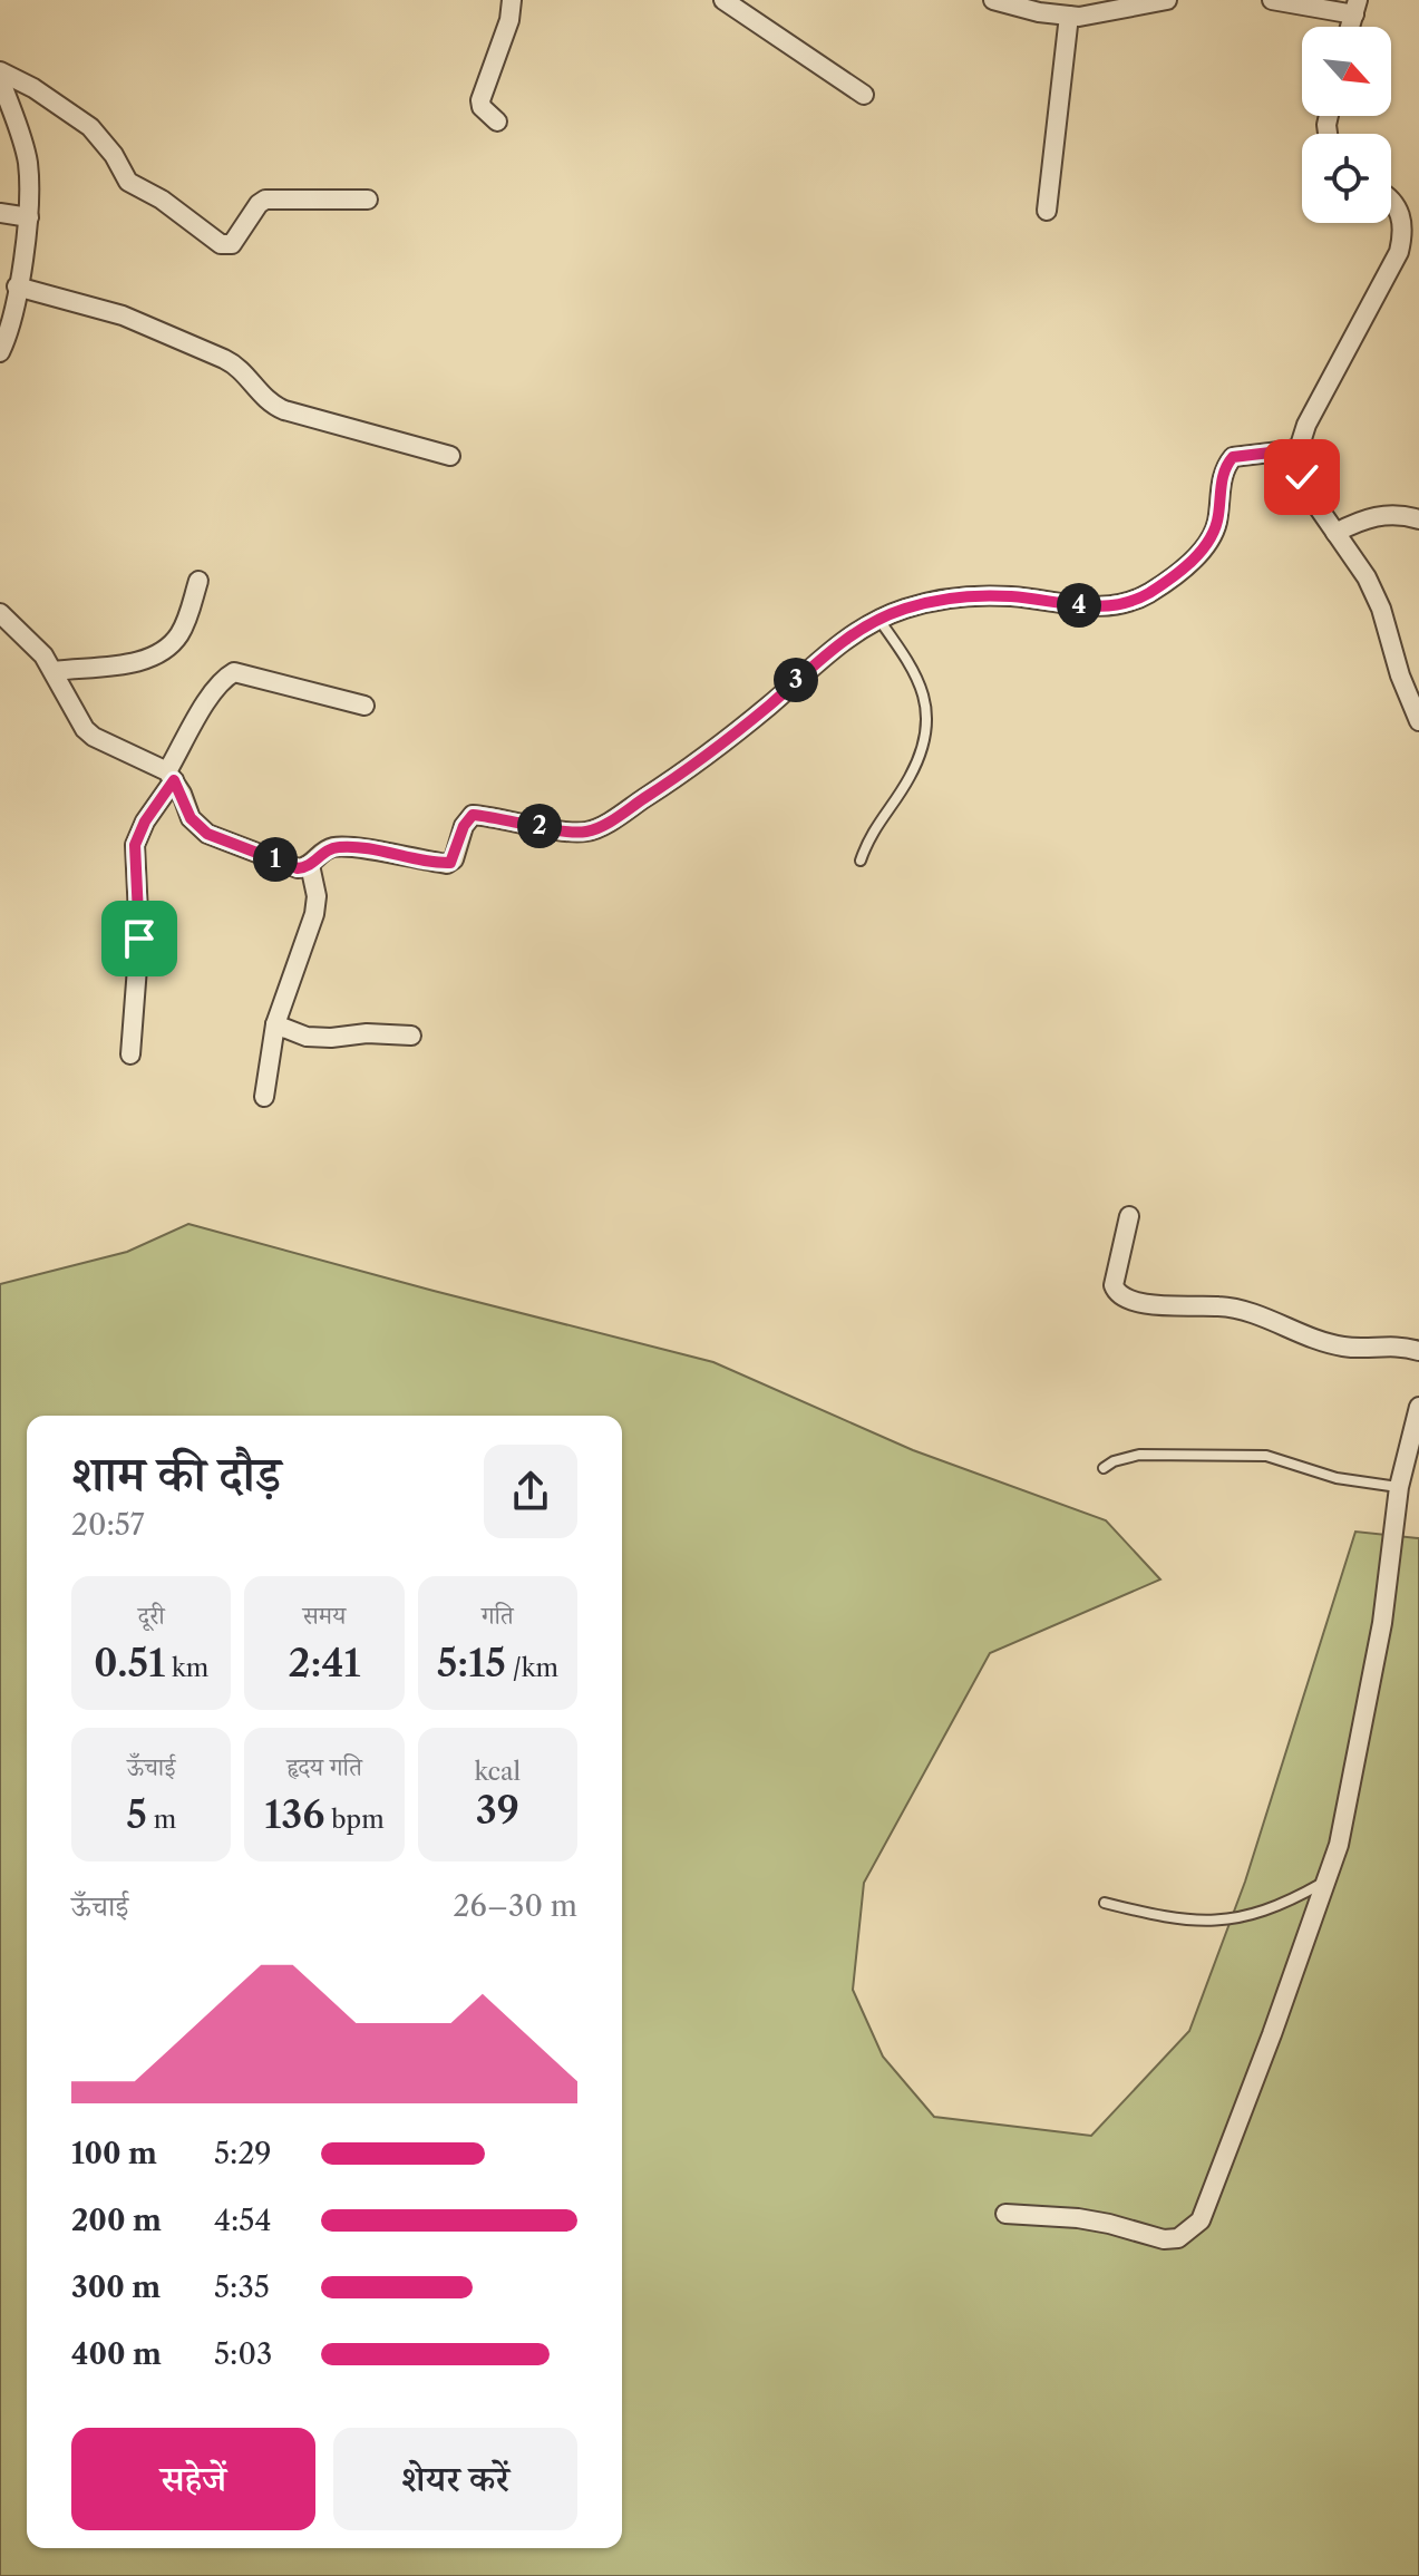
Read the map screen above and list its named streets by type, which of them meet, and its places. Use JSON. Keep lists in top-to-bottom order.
{
  "north": "bottom right",
  "page": {
    "pins": [
      "4",
      "3",
      "2",
      "1"
    ],
    "heading": ["शाम की दौड़", "20:57"],
    "stats": [
      ["दूरी", "0.51 km"],
      ["समय", "2:41"],
      ["गति", "5:15 /km"],
      ["ऊँचाई", "5 m"],
      ["हृदय गति", "136 bpm"],
      ["kcal", "39"]
    ],
    "chart": ["ऊँचाई", "26–30 m"],
    "list": [
      {
        "name": "100 m",
        "note": "5:29"
      },
      {
        "name": "200 m",
        "note": "4:54"
      },
      {
        "name": "300 m",
        "note": "5:35"
      },
      {
        "name": "400 m",
        "note": "5:03"
      }
    ],
    "buttons": ["सहेजें", "शेयर करें"]
  }
}
